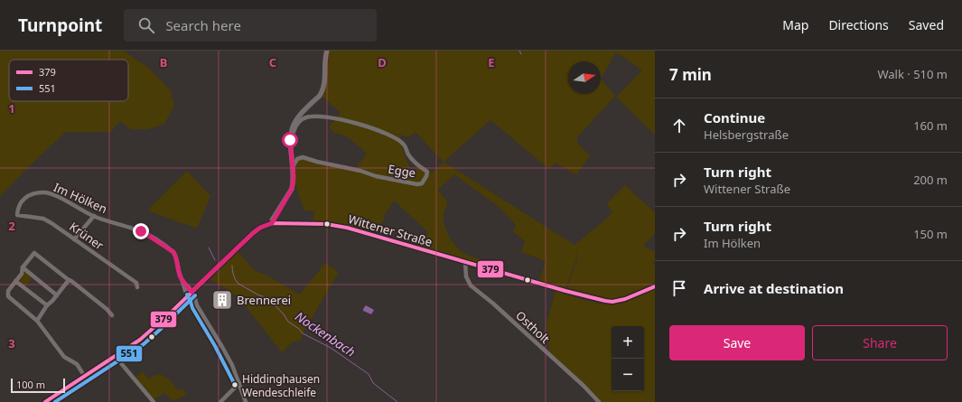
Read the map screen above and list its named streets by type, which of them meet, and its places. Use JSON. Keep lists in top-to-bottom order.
{
  "streets": {
    "main road": ["Wittener Straße"],
    "street": [
      "Egge",
      "Im Hölken",
      "Krüner",
      "Ostholt"
    ]
  },
  "crossings": [
    ["Im Hölken", "Wittener Straße"],
    ["Im Hölken", "Krüner"],
    ["Wittener Straße", "Ostholt"]
  ],
  "water": ["Nockenbach"],
  "places": {
    "building": ["Brennerei"],
    "other": ["Hiddinghausen Wendeschleife"]
  },
  "lines": ["transit line 379", "transit line 551"],
  "legend": ["379", "551"],
  "scale_bar": "100 m",
  "north": "right",
  "page": {
    "header": "Turnpoint",
    "search": "Search here",
    "nav": ["Map", "Directions", "Saved"],
    "heading": ["7 min", "Walk · 510 m"],
    "list": [
      ["Continue", "Helsbergstraße", "160 m"],
      ["Turn right", "Wittener Straße", "200 m"],
      ["Turn right", "Im Hölken", "150 m"],
      "Arrive at destination"
    ],
    "buttons": ["Save", "Share"],
    "map_buttons": ["+", "−"],
    "scale": "100 m"
  },
  "grid": {
    "columns": [
      "B",
      "C",
      "D",
      "E"
    ],
    "rows": ["1", "2", "3"]
  }
}
